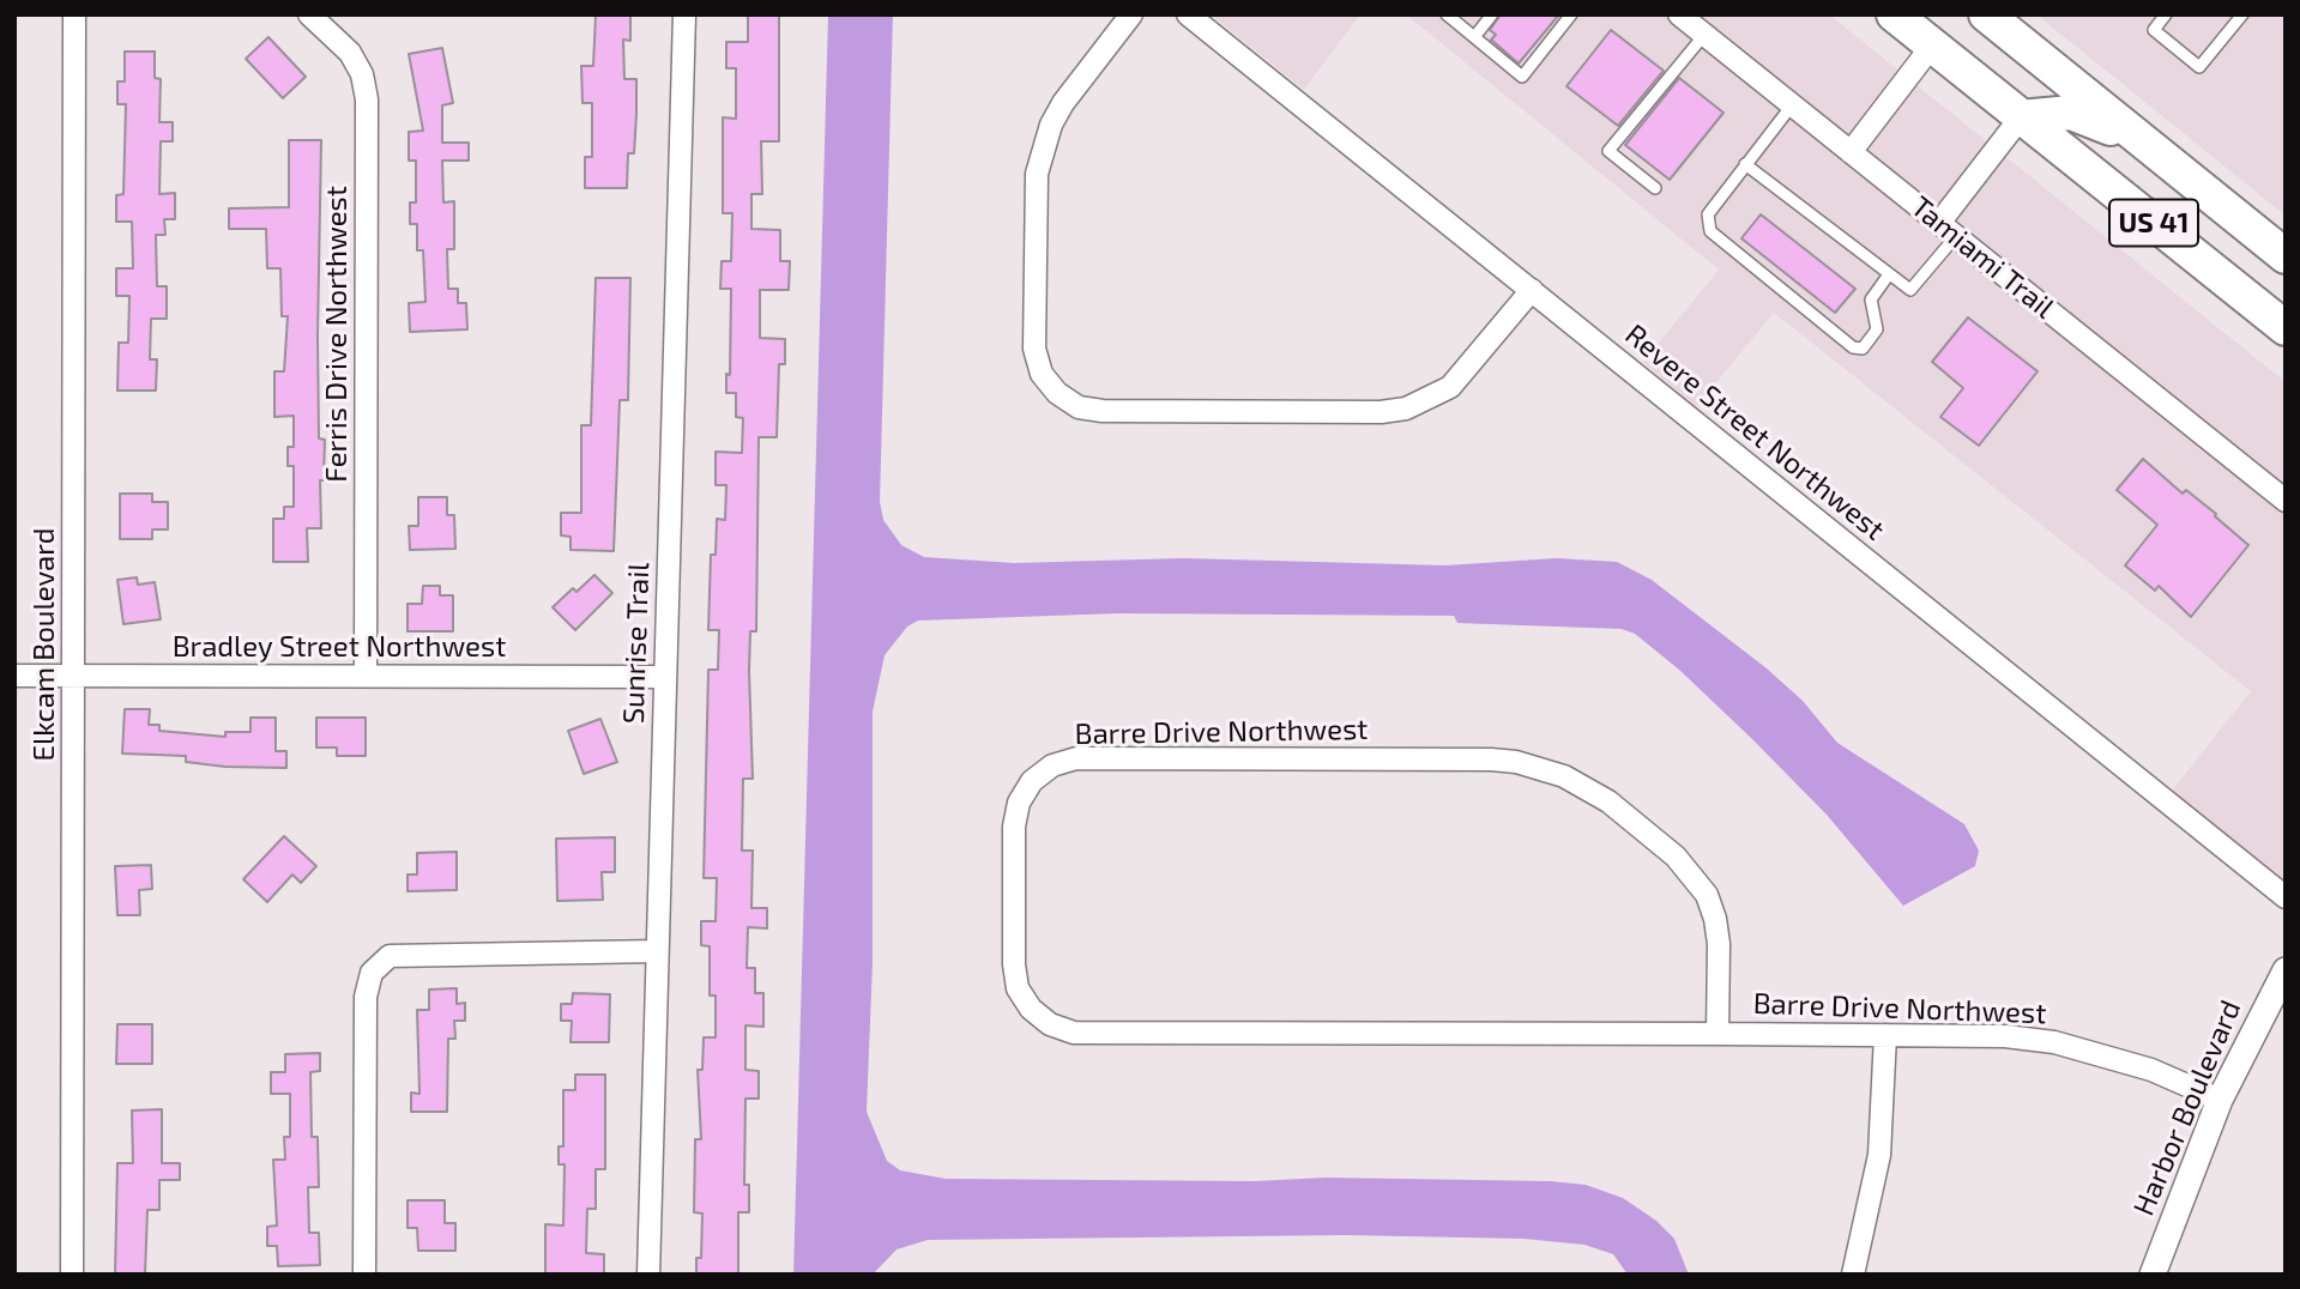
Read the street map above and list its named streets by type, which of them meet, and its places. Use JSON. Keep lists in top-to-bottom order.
{
  "streets": {
    "main road": ["US 41"],
    "street": [
      "Tamiami Trail",
      "Ferris Drive Northwest",
      "Revere Street Northwest",
      "Sunrise Trail",
      "Elkcam Boulevard",
      "Bradley Street Northwest",
      "Barre Drive Northwest",
      "Harbor Boulevard"
    ]
  },
  "crossings": [
    ["Ferris Drive Northwest", "Bradley Street Northwest"],
    ["Sunrise Trail", "Bradley Street Northwest"],
    ["Elkcam Boulevard", "Bradley Street Northwest"],
    ["Barre Drive Northwest", "Harbor Boulevard"]
  ]
}
